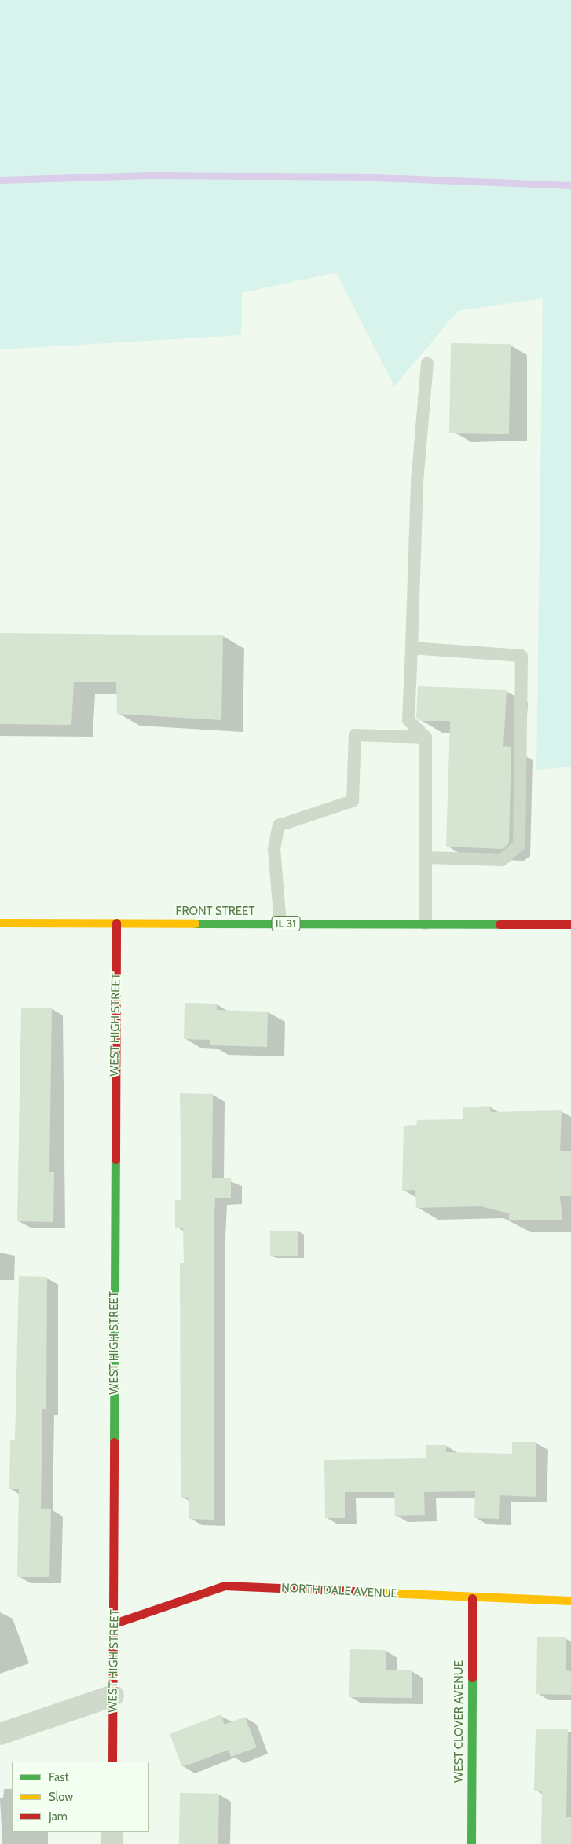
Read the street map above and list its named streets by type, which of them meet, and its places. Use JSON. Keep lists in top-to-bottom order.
{
  "streets": {
    "street": [
      "FRONT STREET",
      "IL 31",
      "WEST HIGH STREET",
      "NORTH DALE AVENUE",
      "WEST CLOVER AVENUE"
    ]
  },
  "crossings": [
    ["FRONT STREET", "WEST HIGH STREET"],
    ["WEST HIGH STREET", "NORTH DALE AVENUE"],
    ["NORTH DALE AVENUE", "WEST CLOVER AVENUE"]
  ],
  "legend": ["Fast", "Slow", "Jam"]
}
